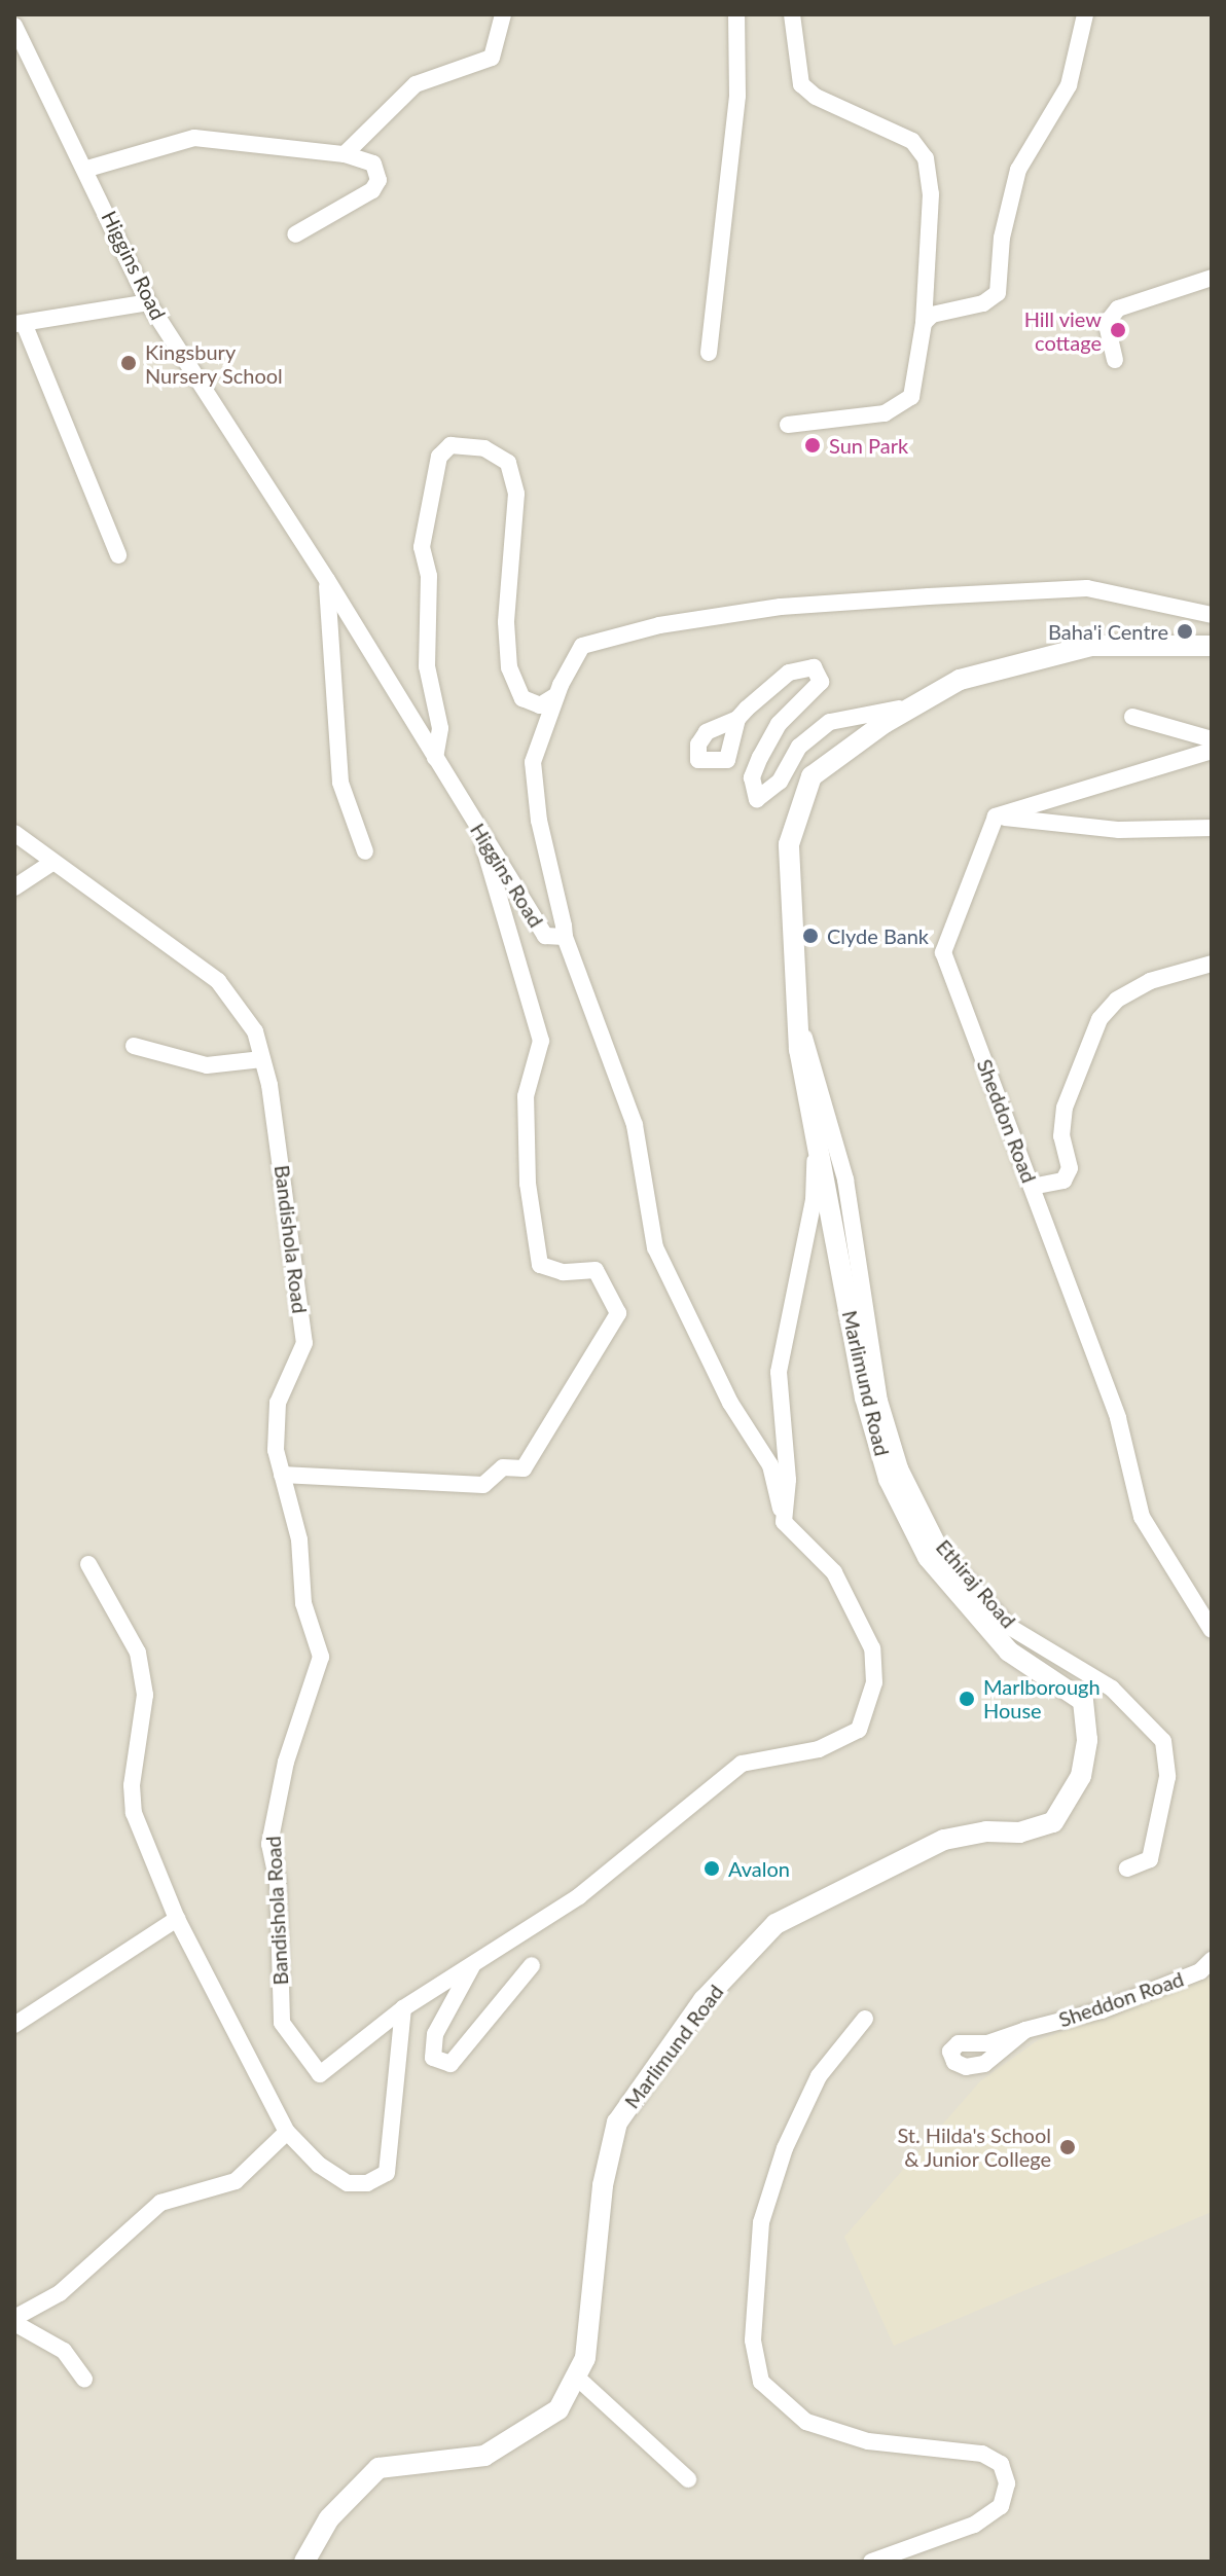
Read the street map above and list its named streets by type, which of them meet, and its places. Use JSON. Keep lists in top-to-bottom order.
{
  "streets": {
    "street": [
      "Higgins Road",
      "Sheddon Road",
      "Bandishola Road",
      "Marlimund Road",
      "Ethiraj Road"
    ]
  },
  "crossings": [
    ["Marlimund Road", "Ethiraj Road"]
  ],
  "places": [
    "Hill view cottage",
    "Kingsbury Nursery School",
    "Sun Park",
    "Baha'i Centre",
    "Clyde Bank",
    "Marlborough House",
    "Avalon",
    "St. Hilda's School & Junior College"
  ]
}
